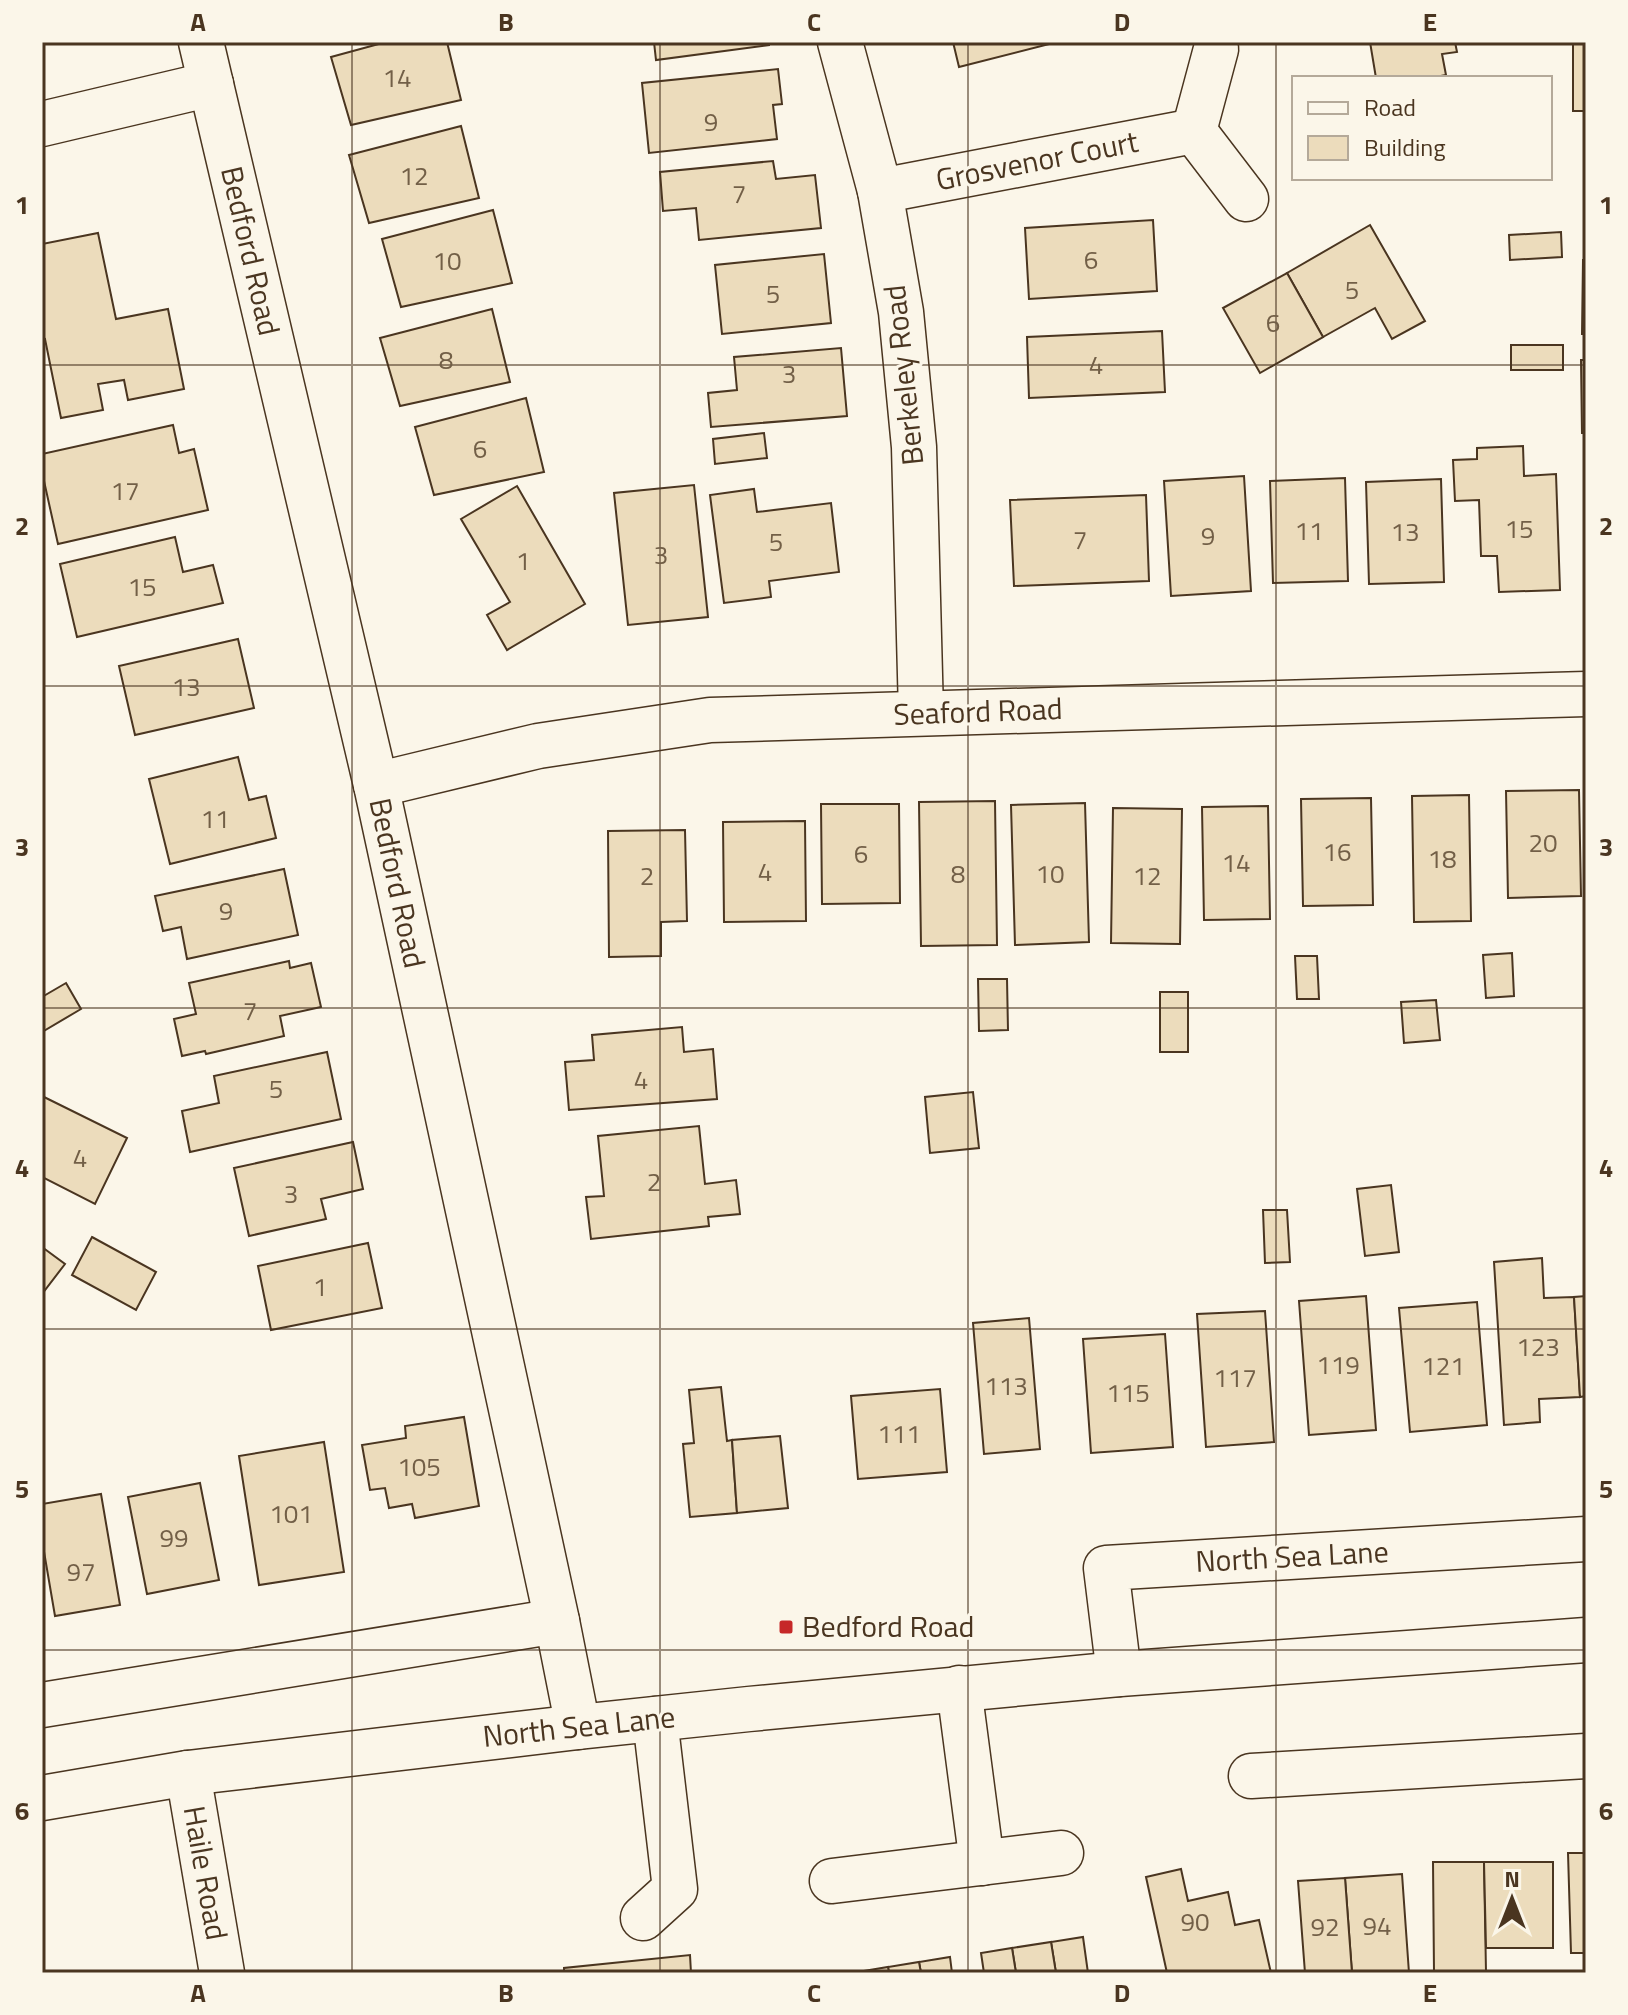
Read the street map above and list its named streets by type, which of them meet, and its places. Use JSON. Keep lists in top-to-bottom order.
{
  "streets": {
    "street": [
      "Grosvenor Court",
      "Bedford Road",
      "Berkeley Road",
      "Seaford Road",
      "North Sea Lane",
      "Haile Road"
    ]
  },
  "crossings": [
    ["Grosvenor Court", "Berkeley Road"],
    ["Bedford Road", "Seaford Road"],
    ["Bedford Road", "North Sea Lane"],
    ["Berkeley Road", "Seaford Road"],
    ["North Sea Lane", "Haile Road"]
  ],
  "places": {
    "transit": ["Bedford Road"]
  },
  "house_numbers": [
    "14",
    "9",
    "12",
    "7",
    "6",
    "10",
    "5",
    "5",
    "6",
    "8",
    "4",
    "3",
    "6",
    "17",
    "15",
    "11",
    "13",
    "9",
    "7",
    "5",
    "3",
    "1",
    "15",
    "13",
    "11",
    "20",
    "16",
    "6",
    "18",
    "14",
    "4",
    "8",
    "10",
    "2",
    "12",
    "9",
    "7",
    "4",
    "5",
    "4",
    "2",
    "3",
    "1",
    "123",
    "119",
    "121",
    "117",
    "113",
    "115",
    "111",
    "105",
    "101",
    "99",
    "97",
    "90",
    "94",
    "92"
  ],
  "legend": ["Road", "Building"],
  "north": "top",
  "grid": {
    "columns": [
      "A",
      "B",
      "C",
      "D",
      "E"
    ],
    "rows": [
      "1",
      "2",
      "3",
      "4",
      "5",
      "6"
    ]
  }
}
